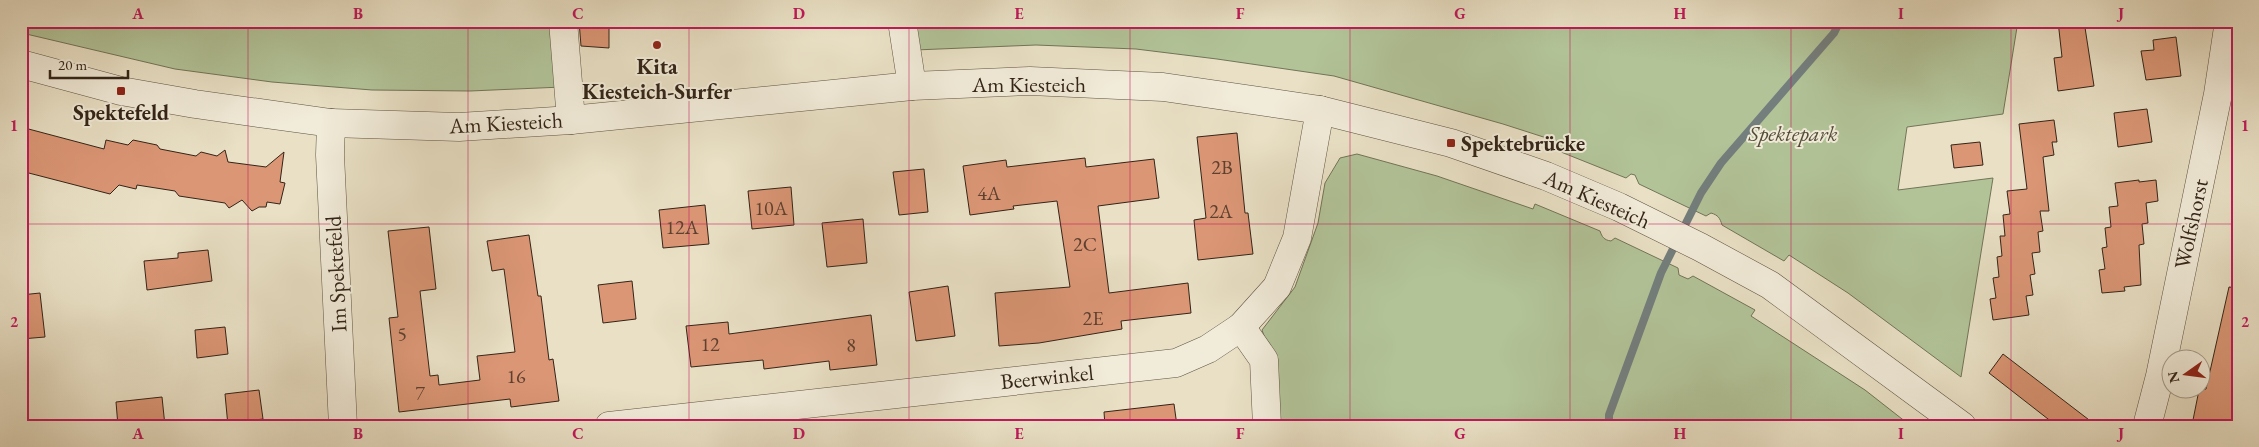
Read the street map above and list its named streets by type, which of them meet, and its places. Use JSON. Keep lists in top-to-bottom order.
{
  "streets": {
    "street": [
      "Am Kiesteich",
      "Wolfshorst",
      "Im Spektefeld",
      "Beerwinkel"
    ]
  },
  "crossings": [
    ["Am Kiesteich", "Im Spektefeld"],
    ["Am Kiesteich", "Beerwinkel"]
  ],
  "parks": ["Spektepark"],
  "places": {
    "other": ["Kita Kiesteich-Surfer"],
    "transit": ["Spektefeld", "Spektebrücke"]
  },
  "house_numbers": [
    "2B",
    "4A",
    "10A",
    "2A",
    "12A",
    "2C",
    "2E",
    "5",
    "12",
    "8",
    "16",
    "7"
  ],
  "scale_bar": "20 m",
  "north": "left",
  "grid": {
    "columns": [
      "A",
      "B",
      "C",
      "D",
      "E",
      "F",
      "G",
      "H",
      "I",
      "J"
    ],
    "rows": ["1", "2"]
  }
}
